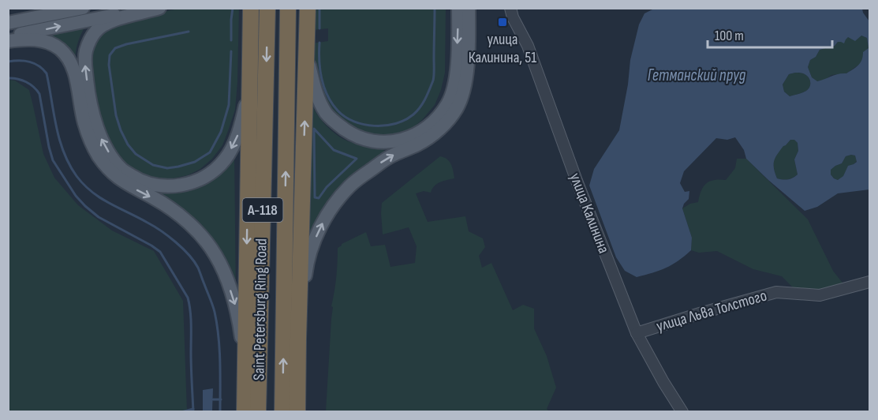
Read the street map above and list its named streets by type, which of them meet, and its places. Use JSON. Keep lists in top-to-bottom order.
{
  "streets": {
    "highway": ["А-118", "Saint Petersburg Ring Road"],
    "street": ["улица Калинина", "улица Льва Толстого"]
  },
  "crossings": [
    ["улица Калинина", "улица Льва Толстого"]
  ],
  "water": ["Гетманский пруд"],
  "places": {
    "transit": ["улица Калинина, 51"]
  },
  "scale_bar": "100 m"
}
